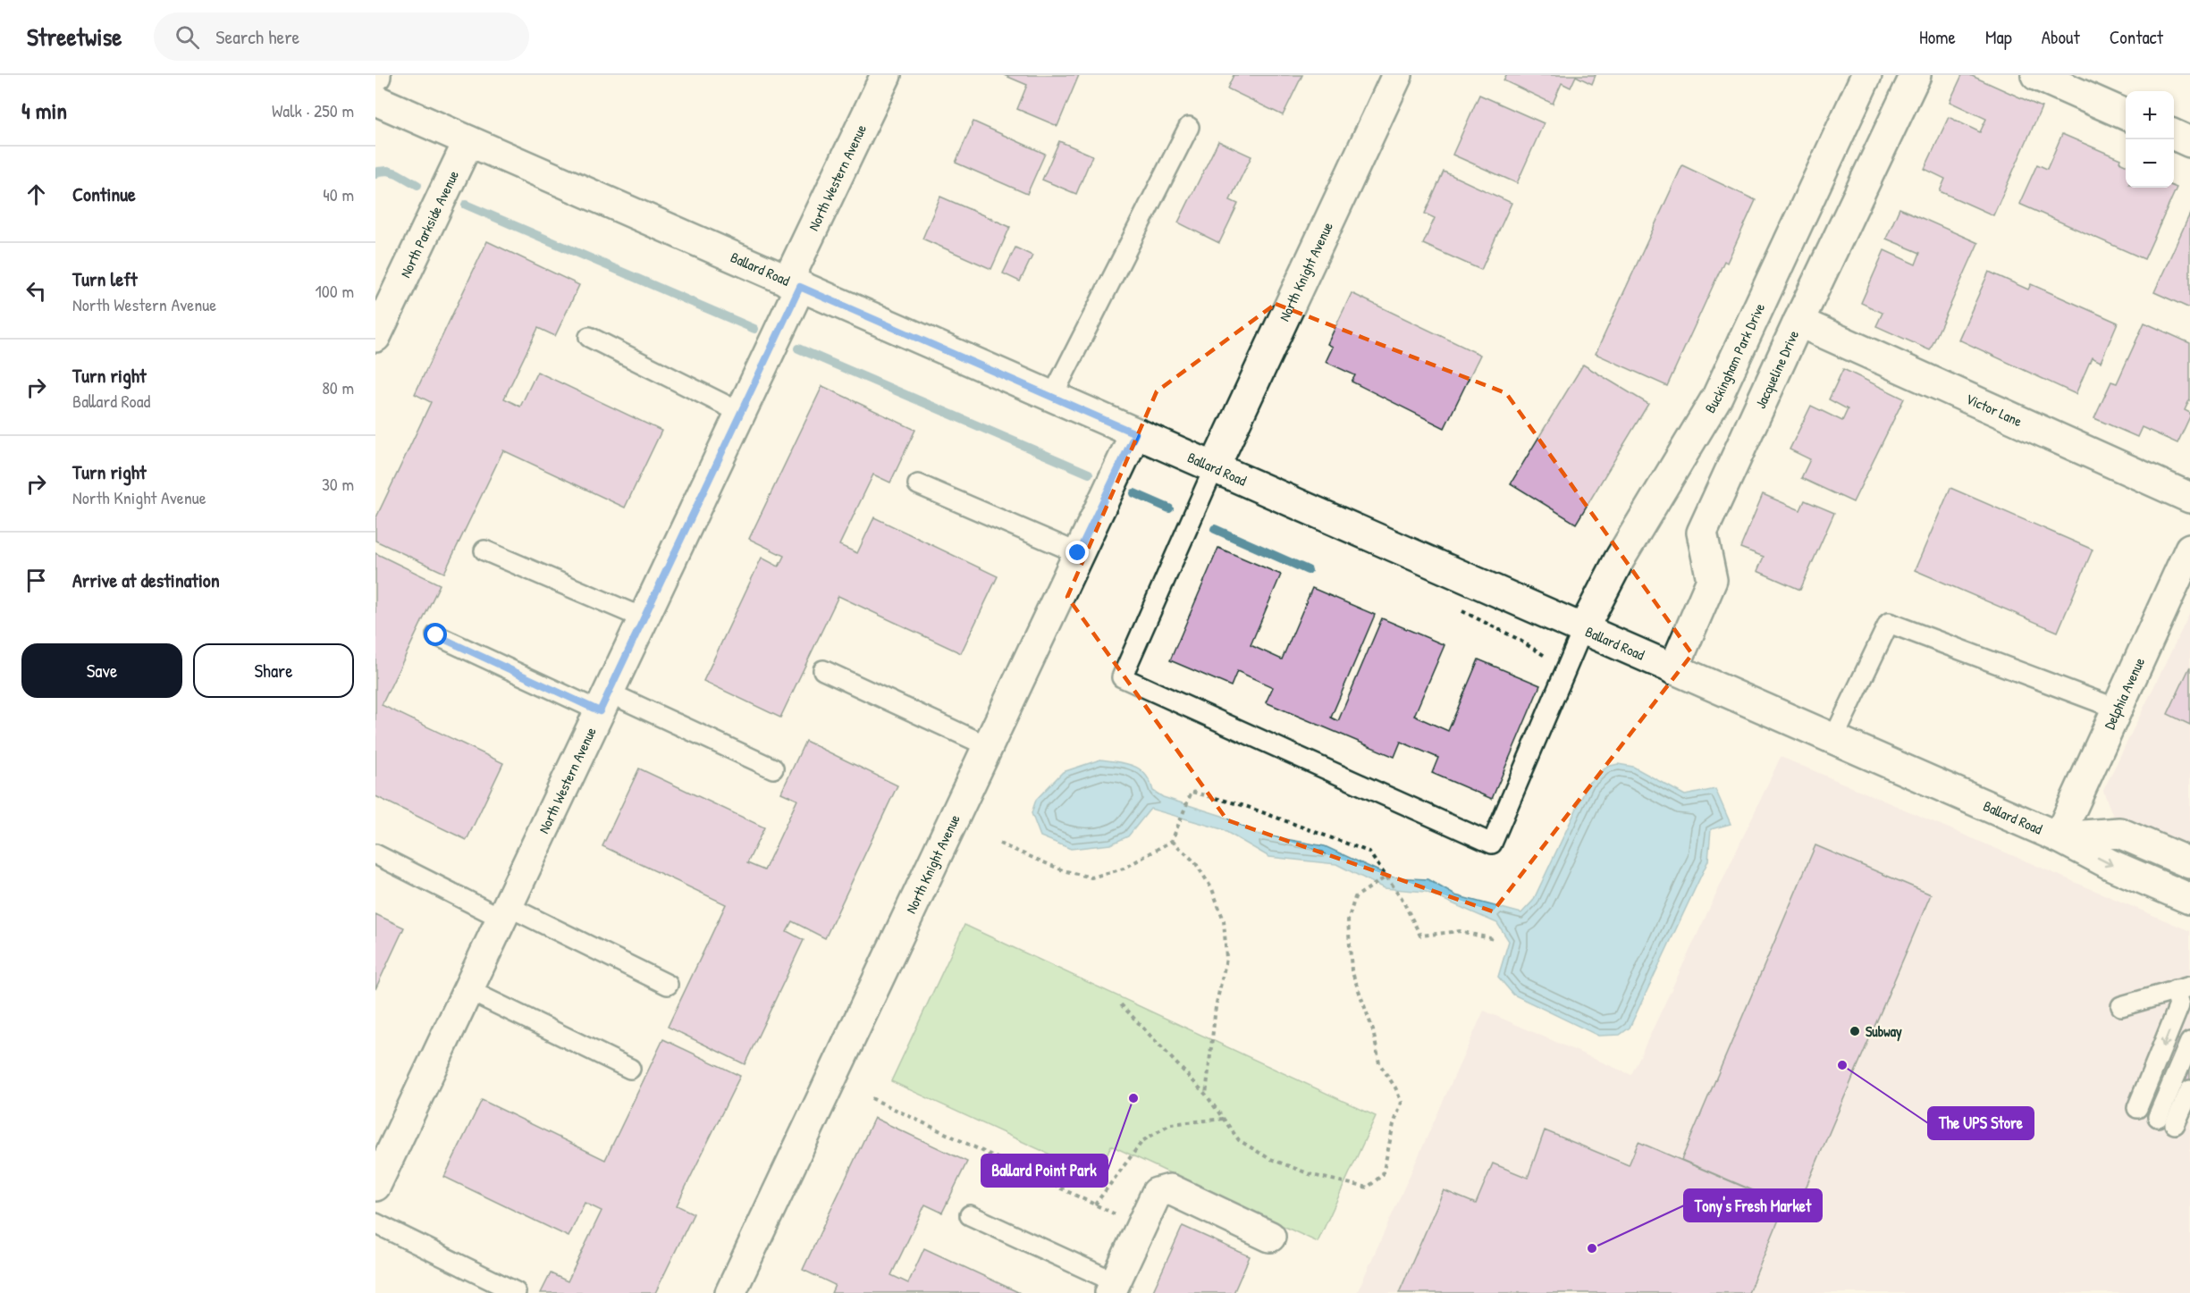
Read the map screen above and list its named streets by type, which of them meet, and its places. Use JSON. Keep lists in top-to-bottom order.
{
  "streets": {
    "street": [
      "North Western Avenue",
      "North Parkside Avenue",
      "Ballard Road",
      "North Knight Avenue",
      "Buckingham Park Drive",
      "Jacqueline Drive",
      "Victor Lane",
      "Delphia Avenue"
    ]
  },
  "crossings": [
    ["North Western Avenue", "Ballard Road"],
    ["North Parkside Avenue", "Ballard Road"],
    ["Ballard Road", "North Knight Avenue"],
    ["Ballard Road", "Buckingham Park Drive"],
    ["Ballard Road", "Jacqueline Drive"],
    ["Ballard Road", "Delphia Avenue"],
    ["Jacqueline Drive", "Victor Lane"]
  ],
  "places": [
    "Subway",
    "The UPS Store",
    "Ballard Point Park",
    "Tony's Fresh Market"
  ],
  "page": {
    "header": "Streetwise",
    "search": "Search here",
    "nav": [
      "Home",
      "Map",
      "About",
      "Contact"
    ],
    "heading": ["4 min", "Walk · 250 m"],
    "map_buttons": ["+", "−"],
    "list": [
      ["Continue", "40 m"],
      ["Turn left", "North Western Avenue", "100 m"],
      ["Turn right", "Ballard Road", "80 m"],
      ["Turn right", "North Knight Avenue", "30 m"],
      "Arrive at destination"
    ],
    "buttons": ["Save", "Share"]
  }
}
